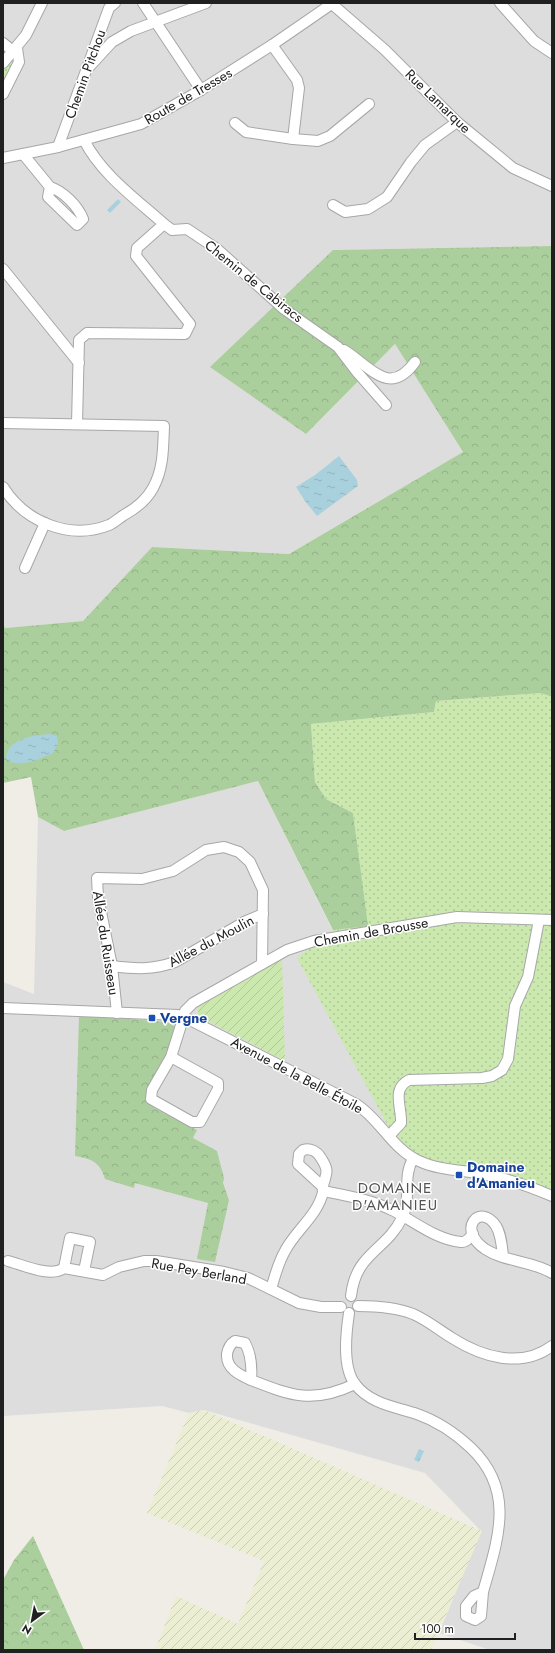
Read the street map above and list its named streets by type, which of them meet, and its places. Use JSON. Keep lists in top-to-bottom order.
{
  "streets": {
    "street": [
      "Chemin Pitchou",
      "Route de Tresses",
      "Rue Lamarque",
      "Chemin de Cabiracs",
      "Chemin de Brousse",
      "Allée du Moulin",
      "Allée du Ruisseau",
      "Avenue de la Belle Étoile",
      "Rue Pey Berland"
    ]
  },
  "crossings": [
    ["Chemin Pitchou", "Route de Tresses"],
    ["Route de Tresses", "Rue Lamarque"],
    ["Route de Tresses", "Chemin de Cabiracs"],
    ["Chemin de Brousse", "Allée du Ruisseau"],
    ["Chemin de Brousse", "Avenue de la Belle Étoile"],
    ["Allée du Moulin", "Allée du Ruisseau"],
    ["Allée du Ruisseau", "Avenue de la Belle Étoile"]
  ],
  "districts": ["DOMAINE D'AMANIEU"],
  "places": {
    "transit": ["Vergne", "Domaine d'Amanieu"]
  },
  "scale_bar": "100 m",
  "north": "bottom left"
}
